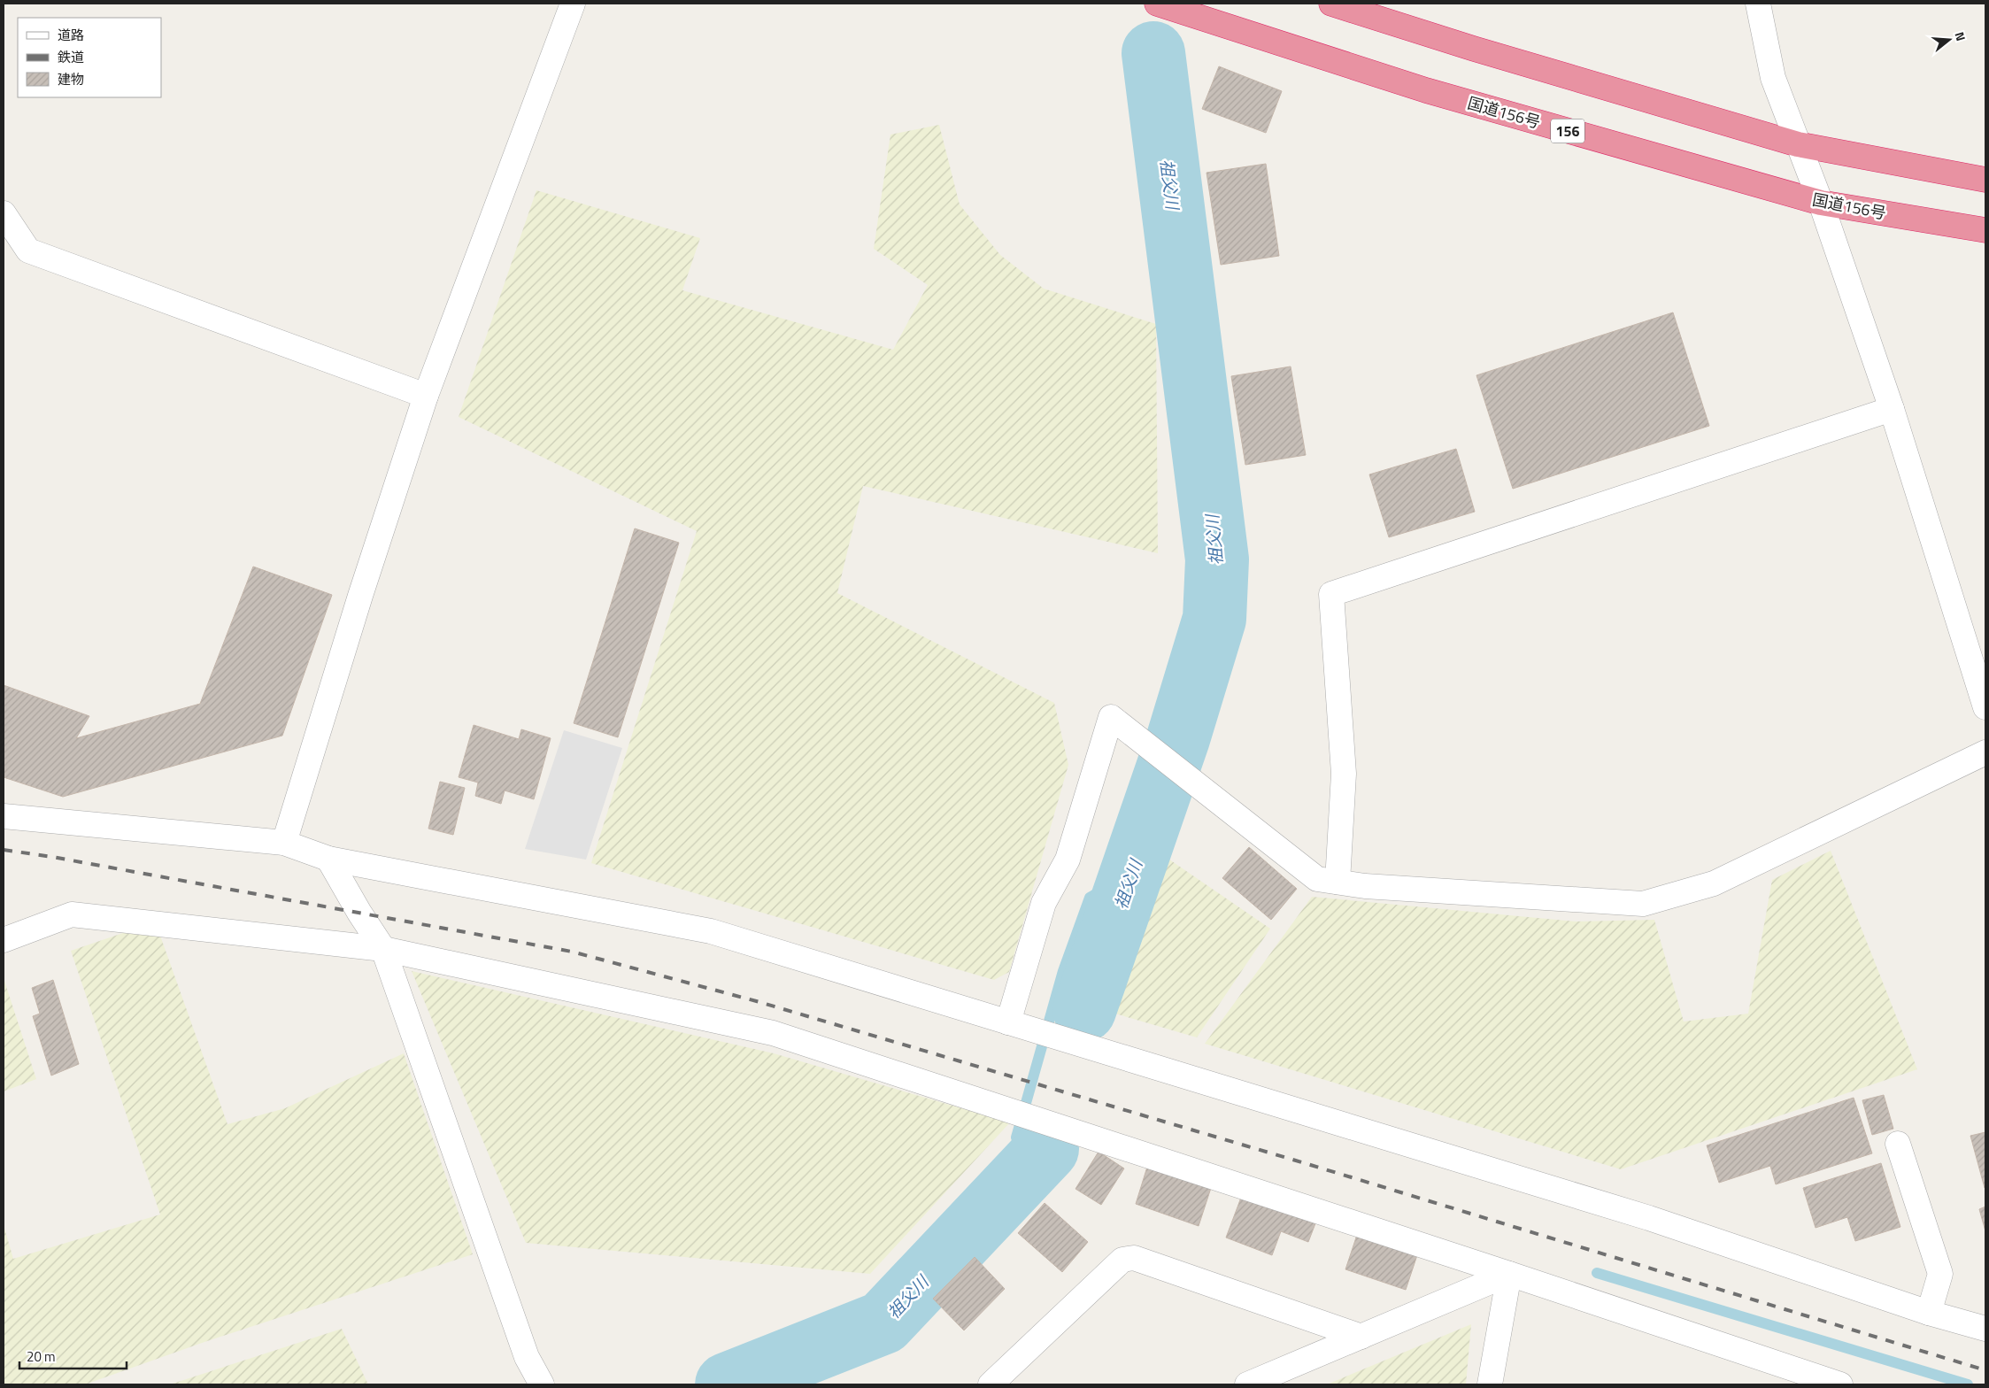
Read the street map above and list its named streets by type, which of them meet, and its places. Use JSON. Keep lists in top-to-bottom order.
{
  "streets": {
    "highway": ["国道156号", "156"]
  },
  "water": ["祖父川"],
  "legend": ["道路", "鉄道", "建物"],
  "scale_bar": "20 m",
  "north": "right"
}
